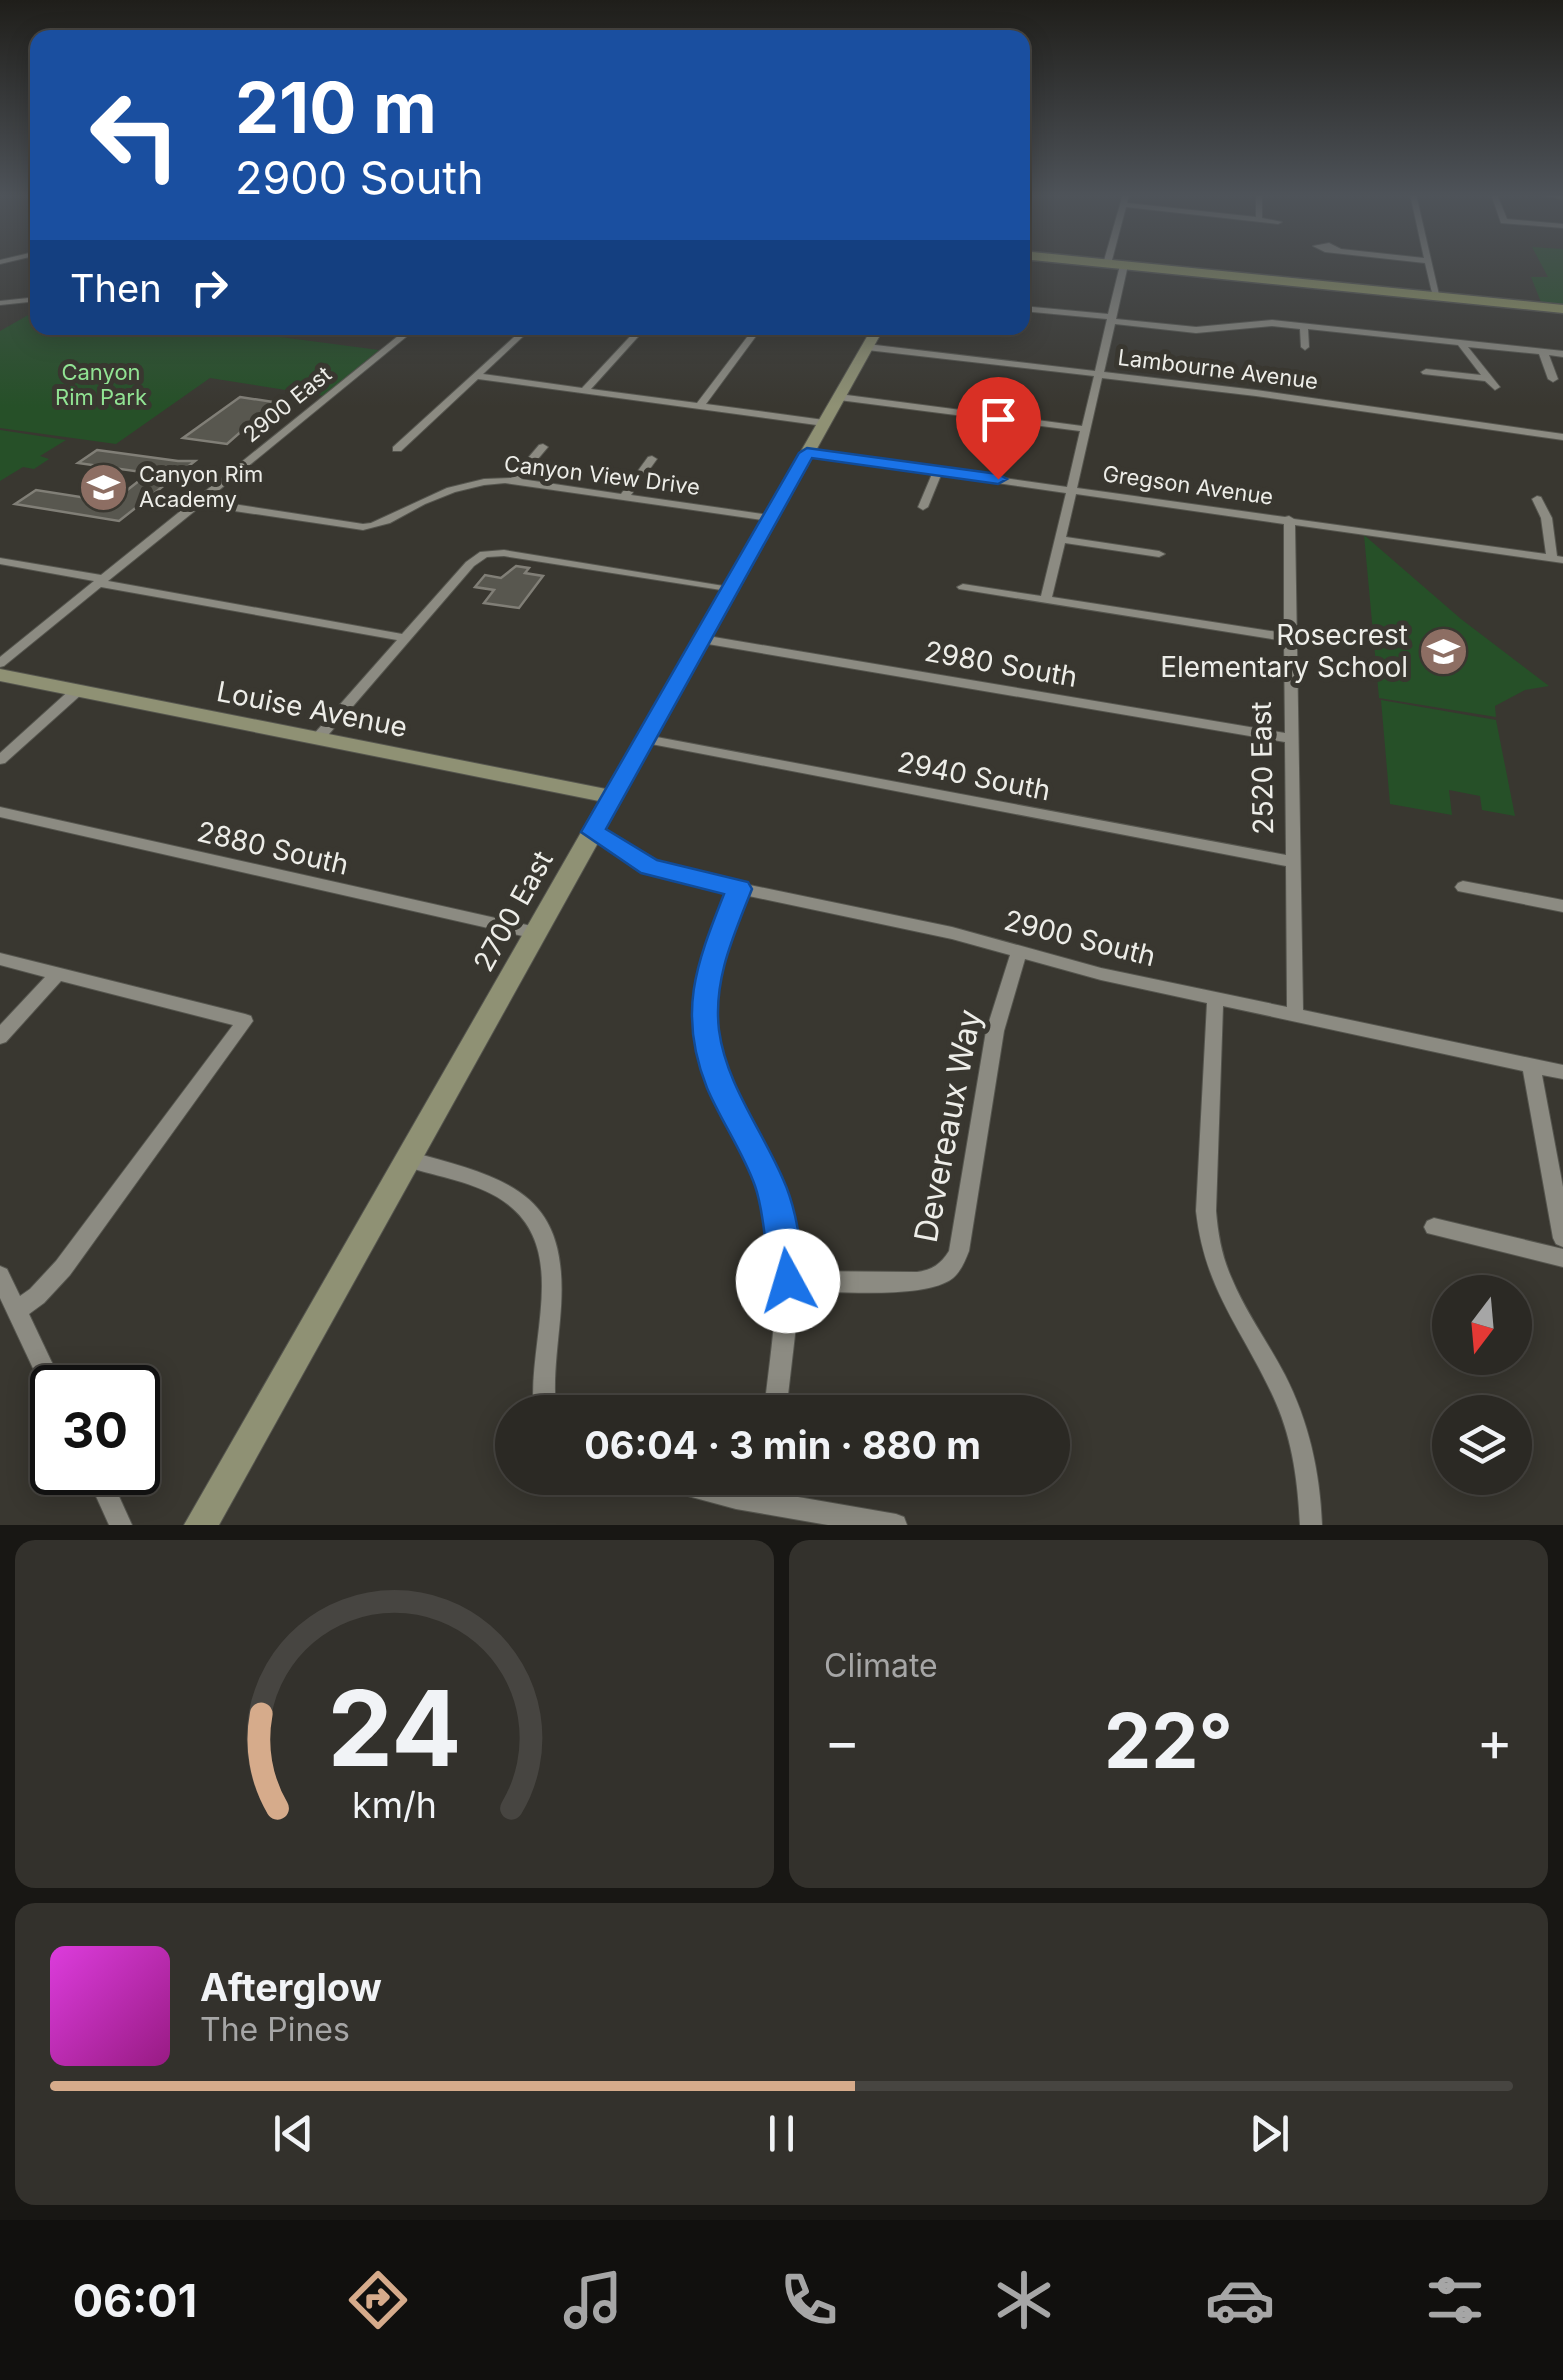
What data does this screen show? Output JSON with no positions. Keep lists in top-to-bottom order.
{
  "streets": {
    "street": [
      "Lambourne Avenue",
      "2900 East",
      "Canyon View Drive",
      "Gregson Avenue",
      "2980 South",
      "Louise Avenue",
      "2520 East",
      "2940 South",
      "2880 South",
      "2700 East",
      "2900 South",
      "Devereaux Way"
    ]
  },
  "crossings": [
    ["Lambourne Avenue", "2700 East"],
    ["2900 East", "Canyon View Drive"],
    ["Canyon View Drive", "2700 East"],
    ["Gregson Avenue", "2520 East"],
    ["Gregson Avenue", "2700 East"],
    ["2980 South", "2520 East"],
    ["2980 South", "2700 East"],
    ["Louise Avenue", "2700 East"],
    ["2520 East", "2940 South"],
    ["2520 East", "2900 South"],
    ["2940 South", "2700 East"],
    ["2880 South", "2700 East"],
    ["2700 East", "2900 South"],
    ["2900 South", "Devereaux Way"]
  ],
  "parks": ["Canyon Rim Park"],
  "places": {
    "school or university": ["Canyon Rim Academy", "Rosecrest Elementary School"]
  },
  "north": "bottom",
  "page": {
    "turn": ["210 m", "2900 South"],
    "then": "Then",
    "limit": "30",
    "trip": "06:04 · 3 min · 880 m",
    "tile": "Climate",
    "heat": ["−", "22°", "+"],
    "song": ["Afterglow", "The Pines"],
    "tabs": "06:01",
    "gauge": ["24", "km/h"]
  }
}
